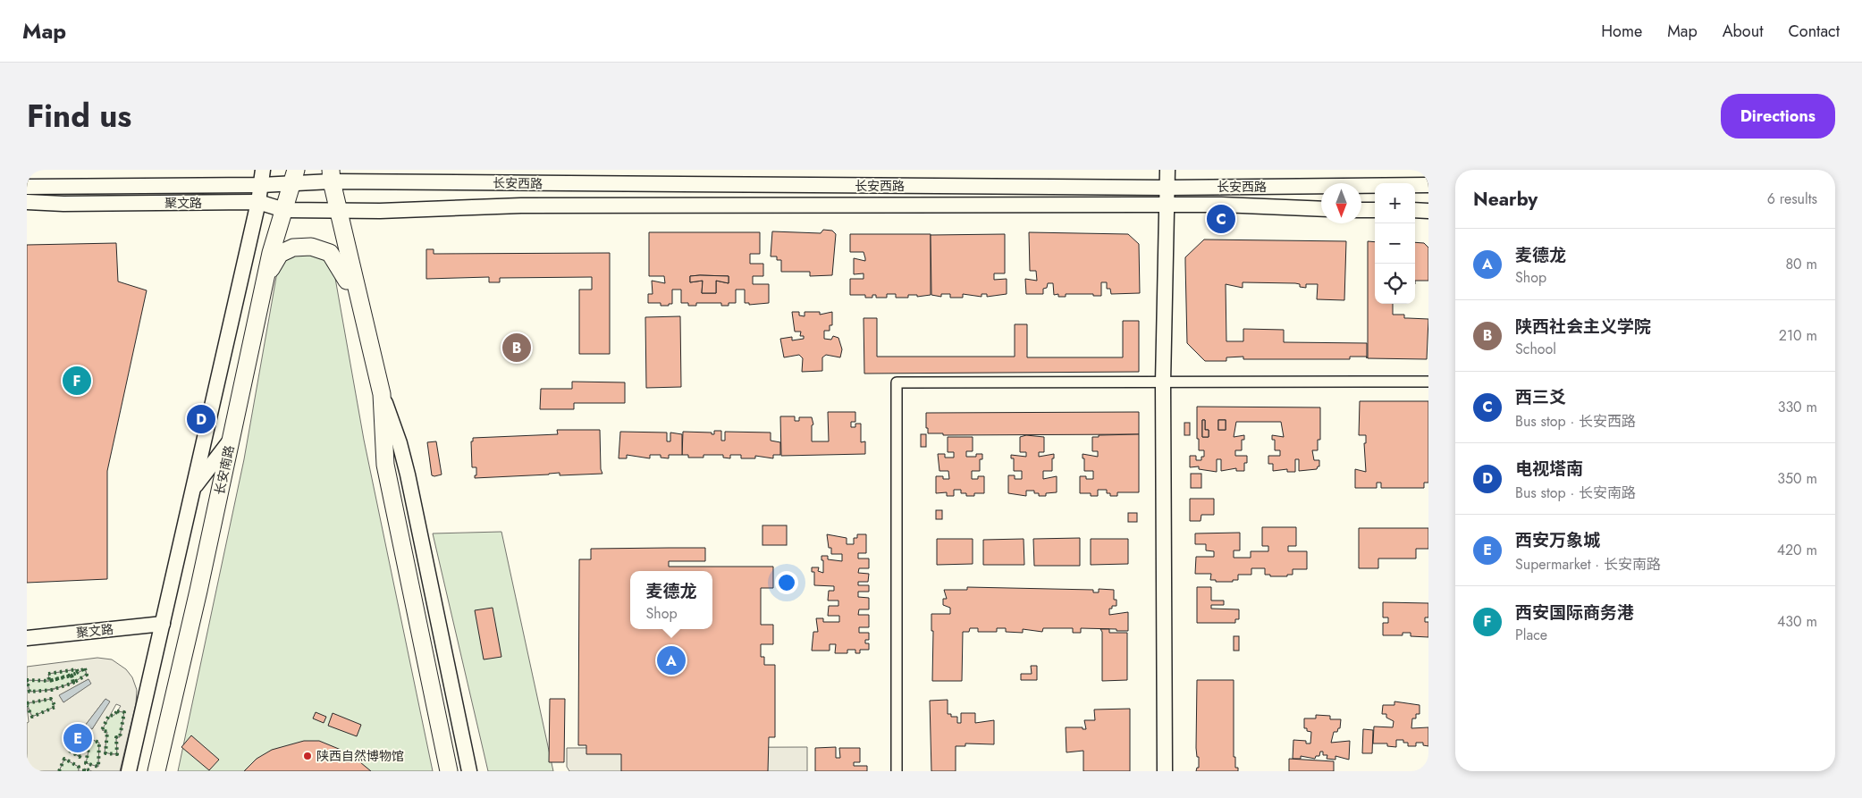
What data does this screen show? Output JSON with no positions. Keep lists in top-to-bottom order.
{
  "streets": {
    "main road": ["长安西路", "聚文路", "长安南路"]
  },
  "crossings": [
    ["长安西路", "聚文路"],
    ["聚文路", "长安南路"]
  ],
  "places": ["陕西自然博物馆"],
  "north": "bottom",
  "page": {
    "header": "Map",
    "nav": [
      "Home",
      "Map",
      "About",
      "Contact"
    ],
    "title": "Find us",
    "buttons": "Directions",
    "heading": ["Nearby", "6 results"],
    "map_buttons": ["+", "−"],
    "pins": [
      "C",
      "B",
      "F",
      "D",
      "A",
      "E"
    ],
    "list": [
      {
        "mark": "A",
        "name": "麦德龙",
        "note": "Shop",
        "value": "80 m"
      },
      {
        "mark": "B",
        "name": "陕西社会主义学院",
        "note": "School",
        "value": "210 m"
      },
      {
        "mark": "C",
        "name": "西三爻",
        "note": "Bus stop · 长安西路",
        "value": "330 m"
      },
      {
        "mark": "D",
        "name": "电视塔南",
        "note": "Bus stop · 长安南路",
        "value": "350 m"
      },
      {
        "mark": "E",
        "name": "西安万象城",
        "note": "Supermarket · 长安南路",
        "value": "420 m"
      },
      {
        "mark": "F",
        "name": "西安国际商务港",
        "note": "Place",
        "value": "430 m"
      }
    ],
    "popup": ["麦德龙", "Shop"]
  }
}
